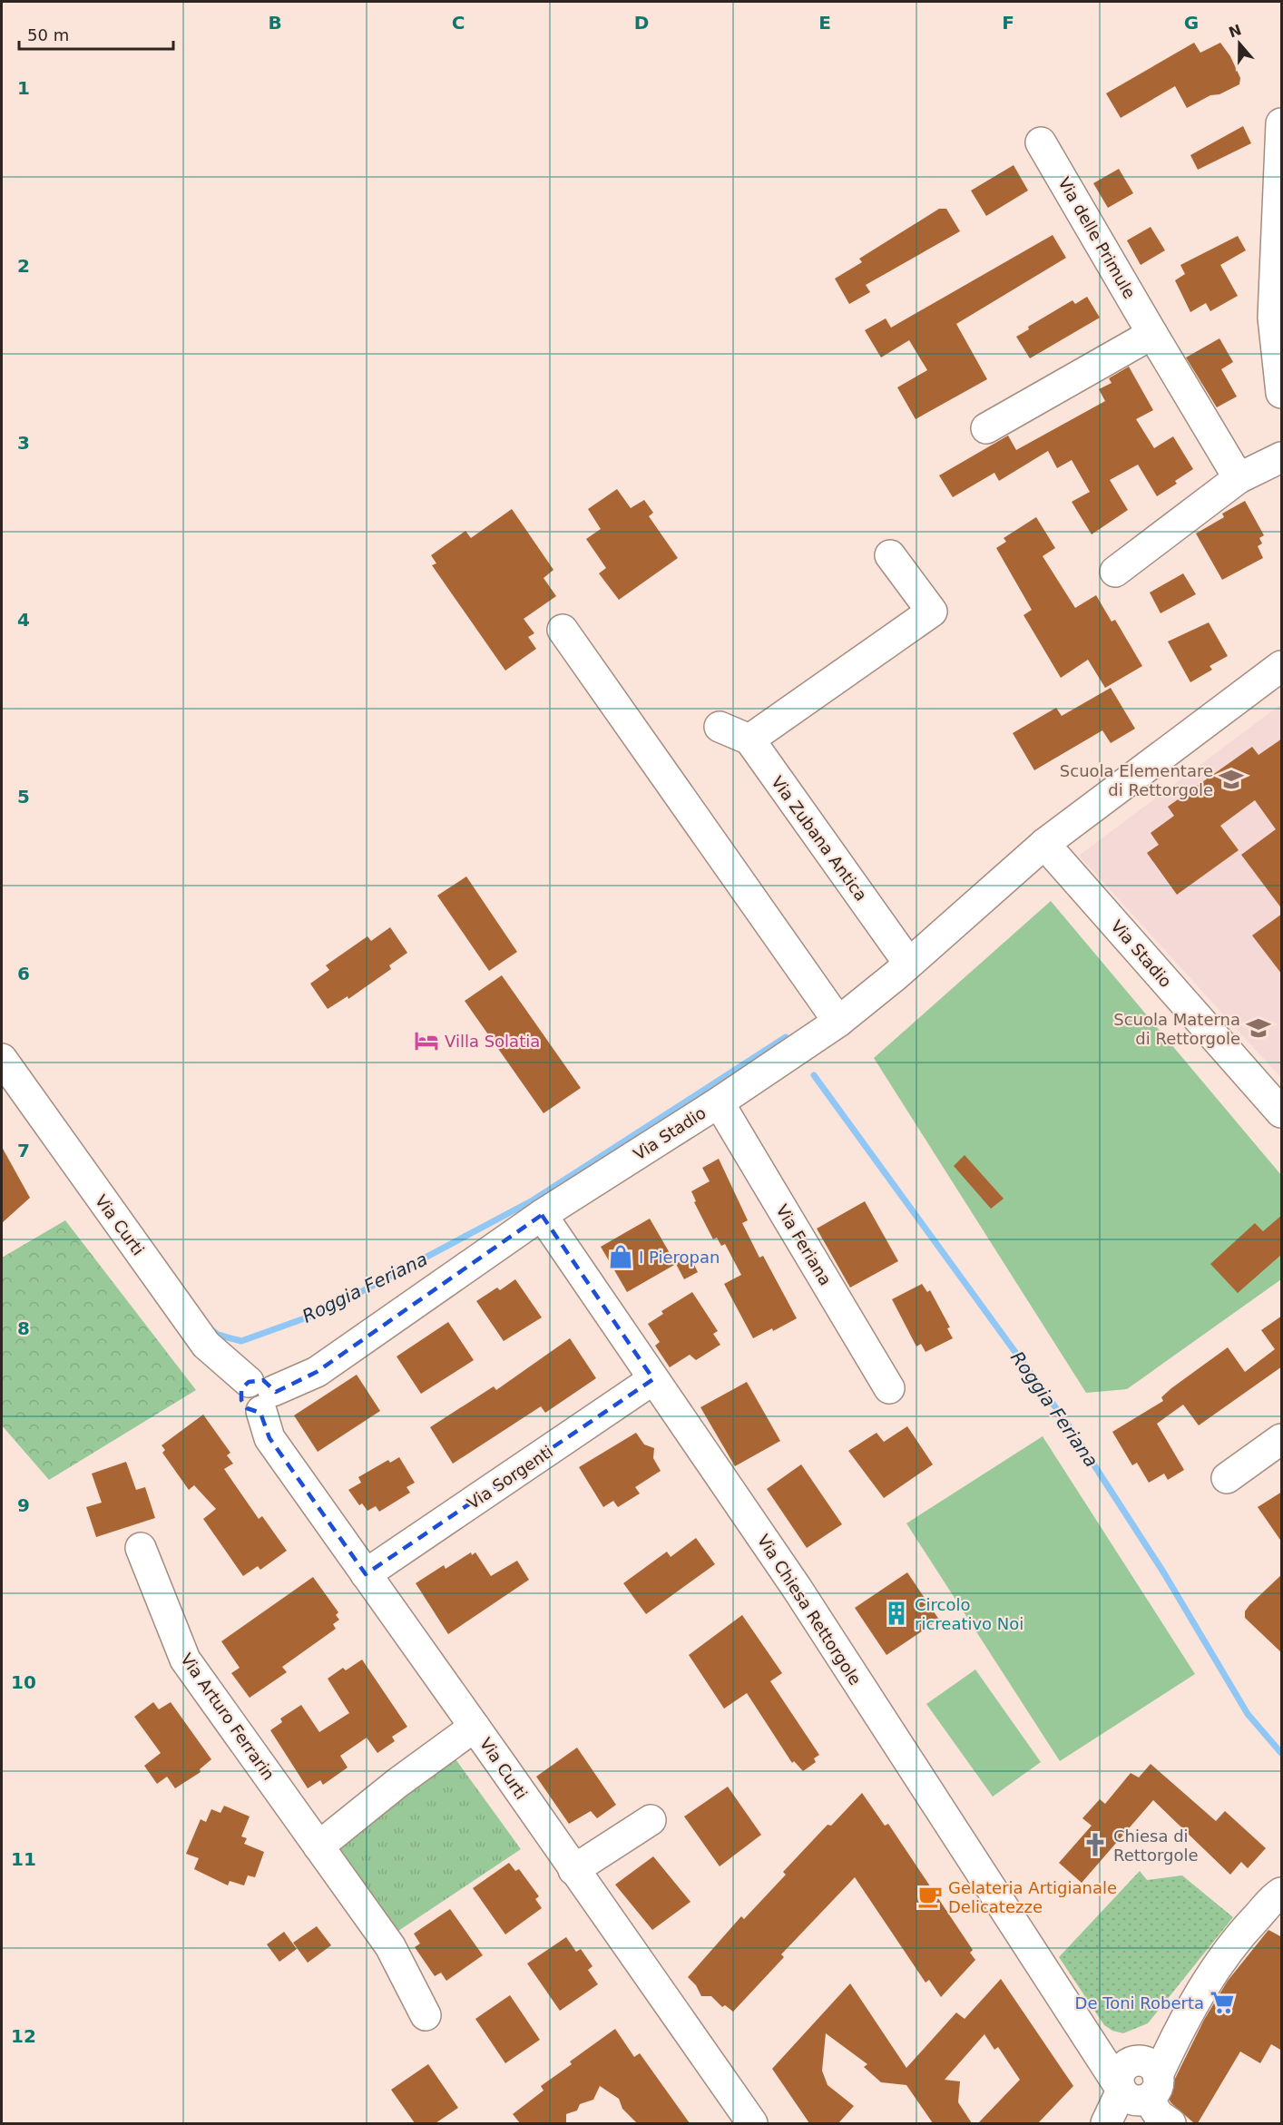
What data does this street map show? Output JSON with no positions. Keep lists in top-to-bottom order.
{
  "streets": {
    "street": [
      "Via delle Primule",
      "Via Zubana Antica",
      "Via Stadio",
      "Via Curti",
      "Via Feriana",
      "Via Sorgenti",
      "Via Chiesa Rettorgole",
      "Via Arturo Ferrarin"
    ]
  },
  "crossings": [
    ["Via Zubana Antica", "Via Stadio"],
    ["Via Stadio", "Via Curti"],
    ["Via Stadio", "Via Feriana"],
    ["Via Stadio", "Via Chiesa Rettorgole"],
    ["Via Curti", "Via Sorgenti"],
    ["Via Sorgenti", "Via Chiesa Rettorgole"]
  ],
  "water": ["Roggia Feriana"],
  "places": {
    "school or university": ["Scuola Elementare di Rettorgole", "Scuola Materna di Rettorgole"],
    "hotel": ["Villa Solatia"],
    "shop": ["I Pieropan"],
    "building": ["Circolo ricreativo Noi"],
    "church": ["Chiesa di Rettorgole"],
    "cafe": ["Gelateria Artigianale Delicatezze"],
    "supermarket": ["De Toni Roberta"]
  },
  "scale_bar": "50 m",
  "north": "top",
  "grid": {
    "columns": [
      "B",
      "C",
      "D",
      "E",
      "F",
      "G"
    ],
    "rows": [
      "1",
      "2",
      "3",
      "4",
      "5",
      "6",
      "7",
      "8",
      "9",
      "10",
      "11",
      "12"
    ]
  }
}
